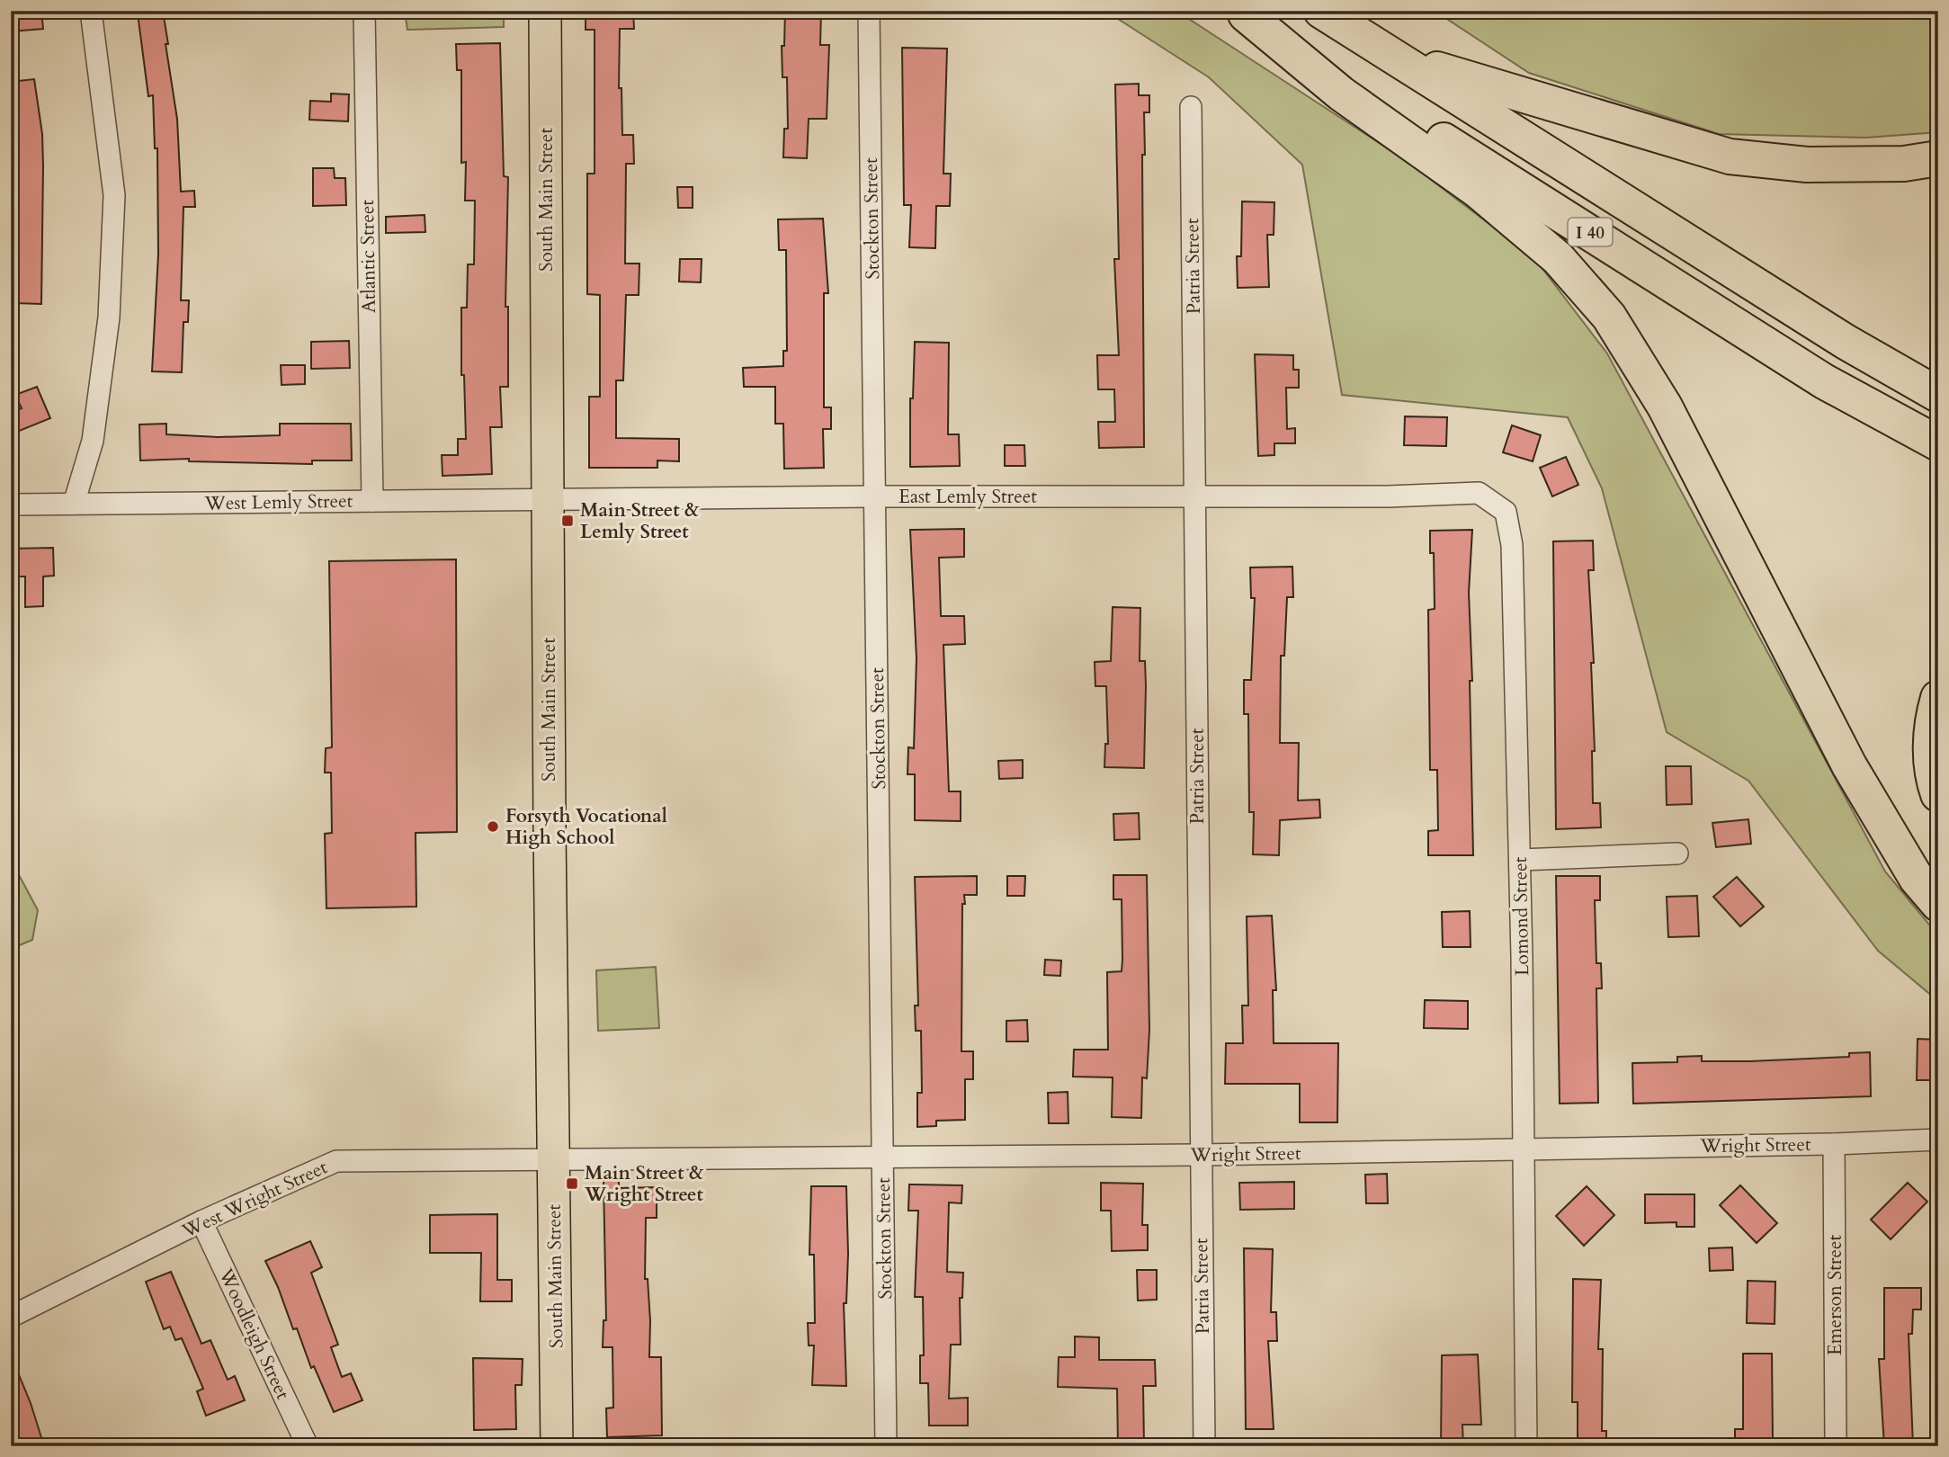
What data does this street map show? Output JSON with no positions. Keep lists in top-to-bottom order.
{
  "streets": {
    "highway": ["I 40"],
    "main road": ["South Main Street"],
    "street": [
      "Stockton Street",
      "Atlantic Street",
      "Patria Street",
      "East Lemly Street",
      "West Lemly Street",
      "Lomond Street",
      "Wright Street",
      "West Wright Street",
      "Emerson Street",
      "Woodleigh Street"
    ]
  },
  "crossings": [
    ["South Main Street", "East Lemly Street"],
    ["South Main Street", "West Lemly Street"],
    ["South Main Street", "Wright Street"],
    ["South Main Street", "West Wright Street"],
    ["Stockton Street", "East Lemly Street"],
    ["Stockton Street", "Wright Street"],
    ["Atlantic Street", "West Lemly Street"],
    ["Patria Street", "East Lemly Street"],
    ["Patria Street", "Wright Street"],
    ["East Lemly Street", "West Lemly Street"],
    ["East Lemly Street", "Lomond Street"],
    ["Lomond Street", "Wright Street"],
    ["Wright Street", "West Wright Street"],
    ["Wright Street", "Emerson Street"],
    ["West Wright Street", "Woodleigh Street"]
  ],
  "places": {
    "transit": ["Main Street & Lemly Street", "Main Street & Wright Street"],
    "other": ["Forsyth Vocational High School"]
  }
}
